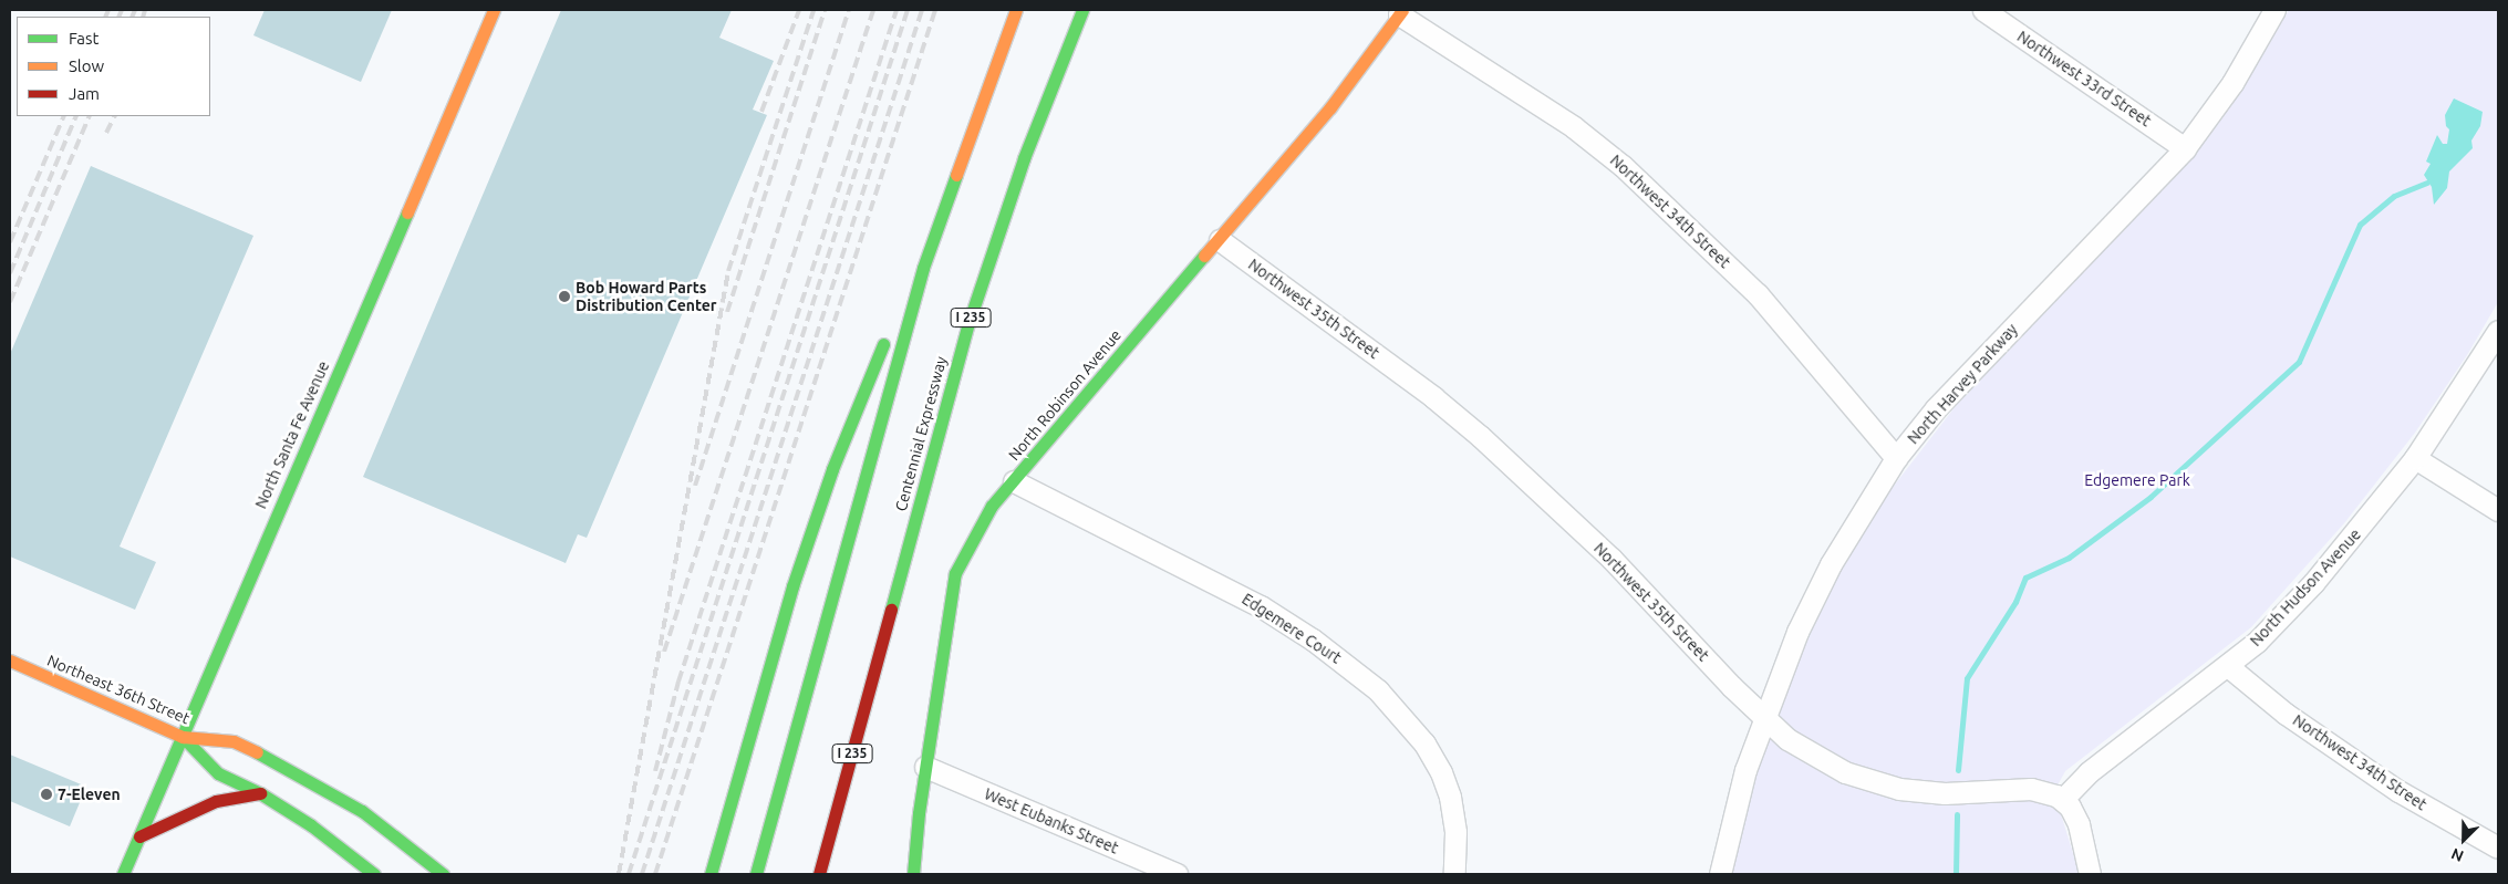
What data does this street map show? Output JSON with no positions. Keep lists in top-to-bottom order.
{
  "streets": {
    "main road": [
      "I 235",
      "North Robinson Avenue",
      "Centennial Expressway",
      "North Santa Fe Avenue",
      "Northeast 36th Street"
    ],
    "street": [
      "Northwest 33rd Street",
      "Northwest 34th Street",
      "Northwest 35th Street",
      "North Harvey Parkway",
      "North Hudson Avenue",
      "Edgemere Court",
      "West Eubanks Street"
    ]
  },
  "crossings": [
    ["Northwest 33rd Street", "North Harvey Parkway"],
    ["Northwest 34th Street", "North Harvey Parkway"],
    ["Northwest 34th Street", "North Robinson Avenue"],
    ["Northwest 34th Street", "North Hudson Avenue"],
    ["Northwest 35th Street", "North Harvey Parkway"],
    ["Northwest 35th Street", "North Robinson Avenue"],
    ["Northwest 35th Street", "North Hudson Avenue"],
    ["North Robinson Avenue", "Edgemere Court"],
    ["North Robinson Avenue", "West Eubanks Street"],
    ["North Santa Fe Avenue", "Northeast 36th Street"]
  ],
  "parks": ["Edgemere Park"],
  "places": ["Bob Howard Parts Distribution Center", "7-Eleven"],
  "legend": ["Fast", "Slow", "Jam"],
  "north": "bottom left"
}
